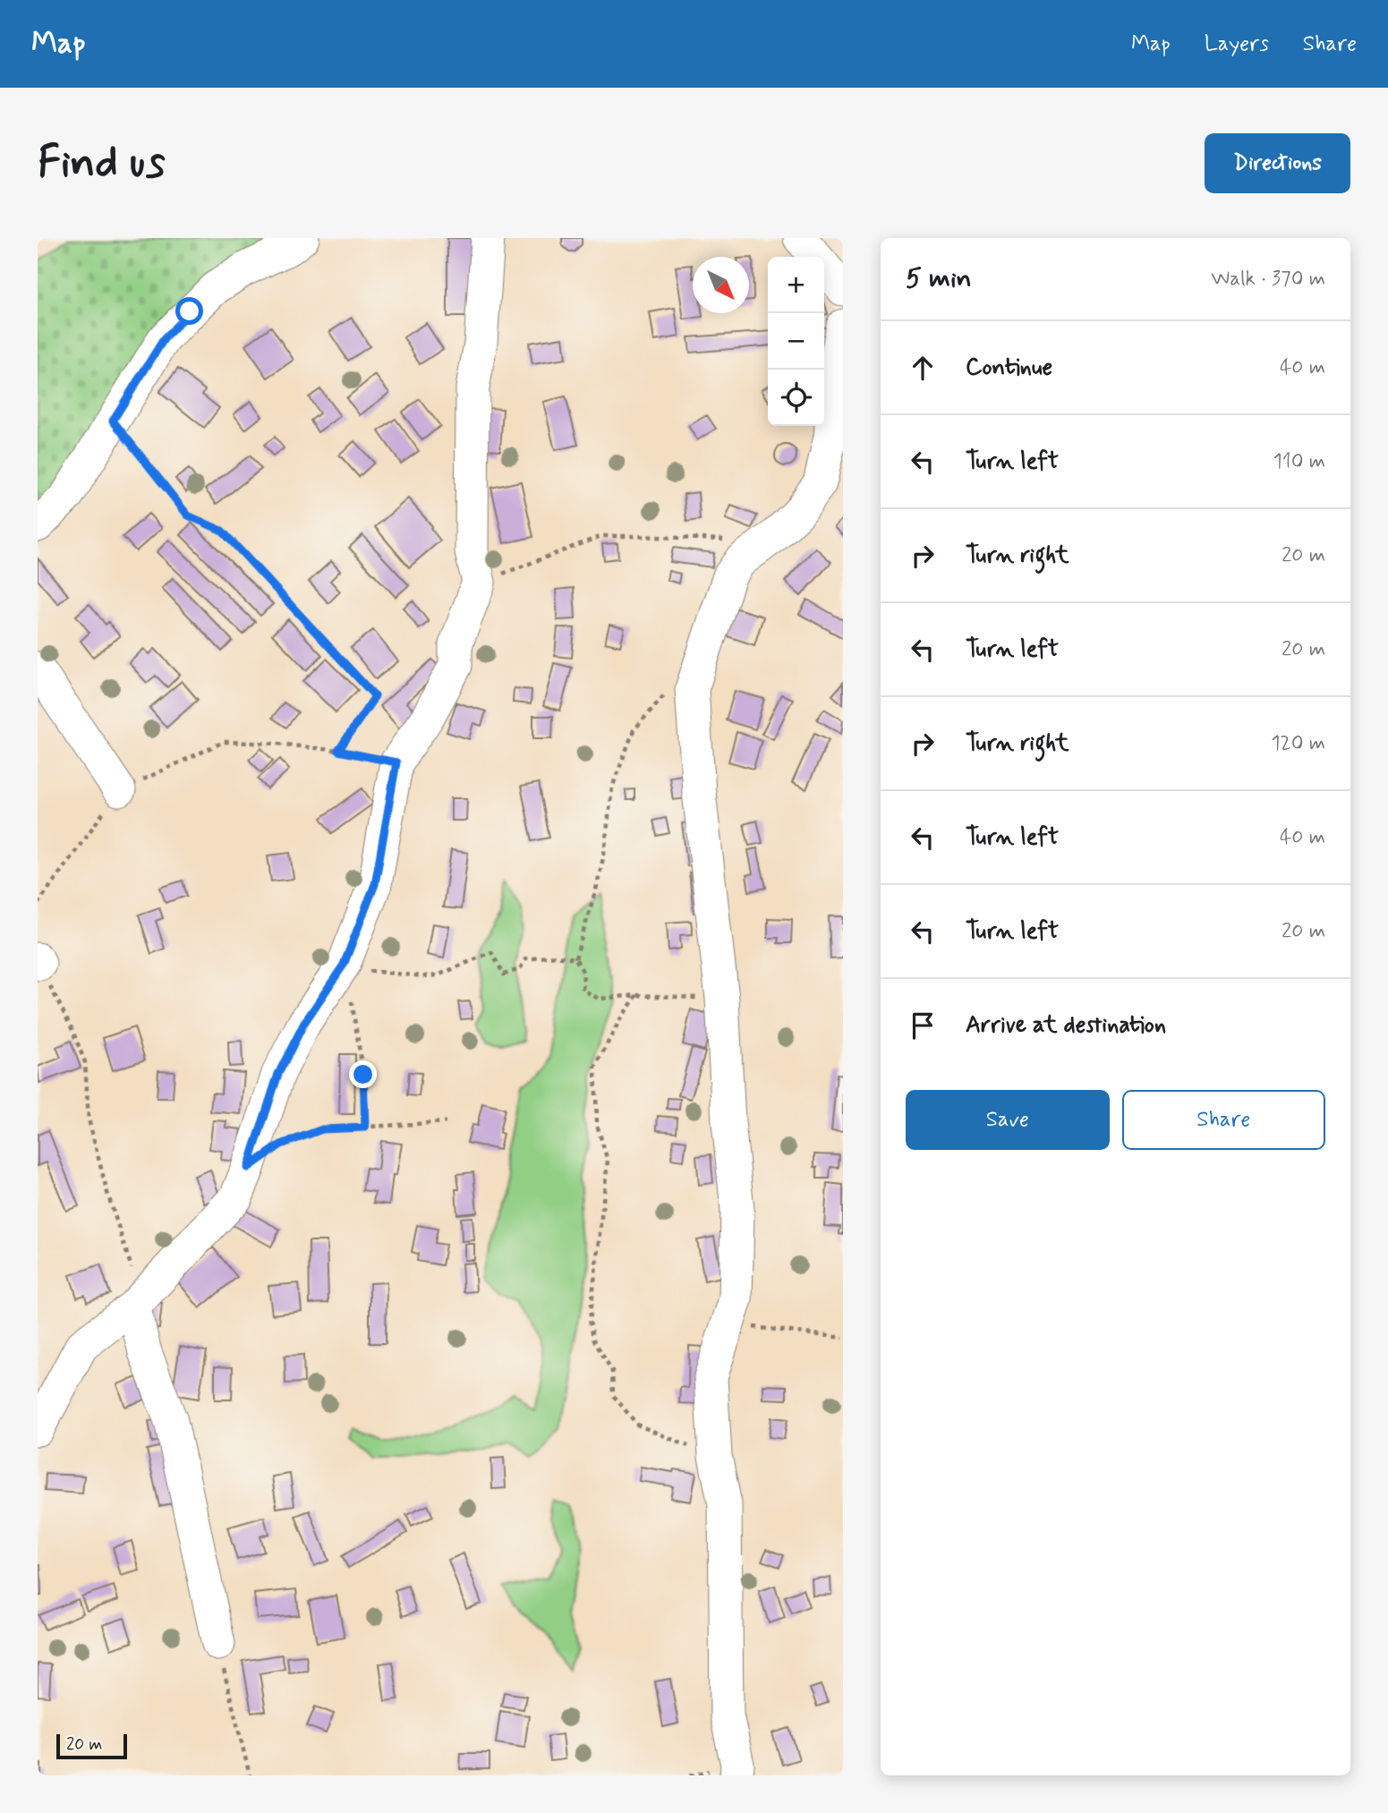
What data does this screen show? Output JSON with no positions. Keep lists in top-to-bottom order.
{
  "scale_bar": "20 m",
  "north": "bottom right",
  "page": {
    "header": "Map",
    "nav": ["Map", "Layers", "Share"],
    "buttons": [
      "Directions",
      ["Save", "Share"]
    ],
    "title": "Find us",
    "heading": ["5 min", "Walk · 370 m"],
    "map_buttons": ["+", "−"],
    "list": [
      ["Continue", "40 m"],
      ["Turn left", "110 m"],
      ["Turn right", "20 m"],
      ["Turn left", "20 m"],
      ["Turn right", "120 m"],
      ["Turn left", "40 m"],
      ["Turn left", "20 m"],
      "Arrive at destination"
    ],
    "scale": "20 m"
  }
}
